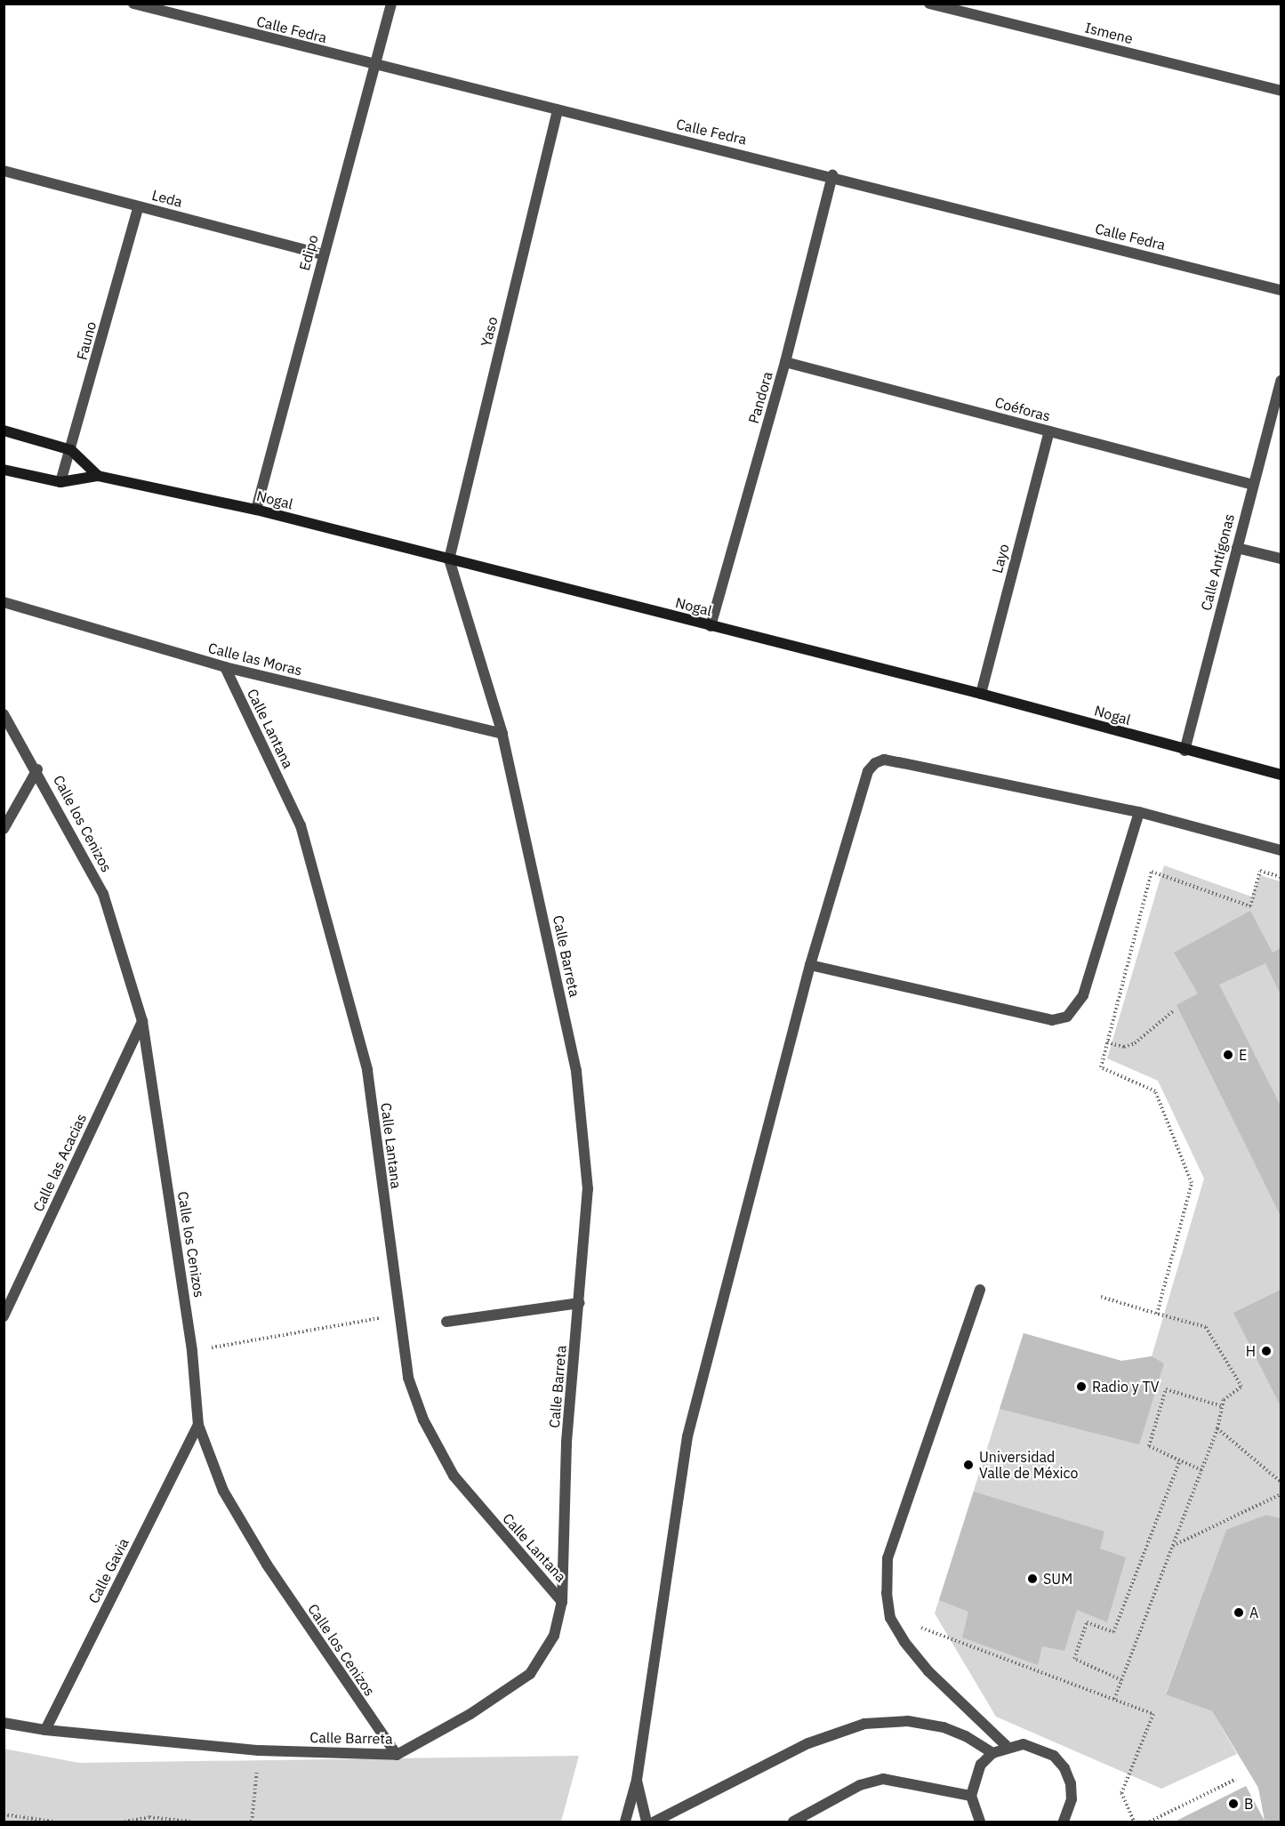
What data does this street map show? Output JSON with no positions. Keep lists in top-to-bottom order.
{
  "streets": {
    "street": [
      "Calle Fedra",
      "Ismene",
      "Leda",
      "Edipo",
      "Yaso",
      "Fauno",
      "Pandora",
      "Coéforas",
      "Nogal",
      "Layo",
      "Calle Antígonas",
      "Calle las Moras",
      "Calle Lantana",
      "Calle los Cenizos",
      "Calle Barreta",
      "Calle las Acacias",
      "Calle Gavia"
    ]
  },
  "crossings": [
    ["Calle Fedra", "Edipo"],
    ["Calle Fedra", "Yaso"],
    ["Calle Fedra", "Pandora"],
    ["Leda", "Edipo"],
    ["Leda", "Fauno"],
    ["Edipo", "Nogal"],
    ["Yaso", "Nogal"],
    ["Yaso", "Calle Barreta"],
    ["Pandora", "Coéforas"],
    ["Pandora", "Nogal"],
    ["Coéforas", "Layo"],
    ["Coéforas", "Calle Antígonas"],
    ["Nogal", "Layo"],
    ["Nogal", "Calle Antígonas"],
    ["Nogal", "Calle Barreta"],
    ["Calle las Moras", "Calle Lantana"],
    ["Calle las Moras", "Calle Barreta"],
    ["Calle Lantana", "Calle Barreta"],
    ["Calle los Cenizos", "Calle Barreta"],
    ["Calle los Cenizos", "Calle las Acacias"],
    ["Calle los Cenizos", "Calle Gavia"],
    ["Calle Barreta", "Calle Gavia"]
  ],
  "places": [
    "E",
    "H",
    "Radio y TV",
    "Universidad Valle de México",
    "SUM",
    "A",
    "B"
  ]
}
